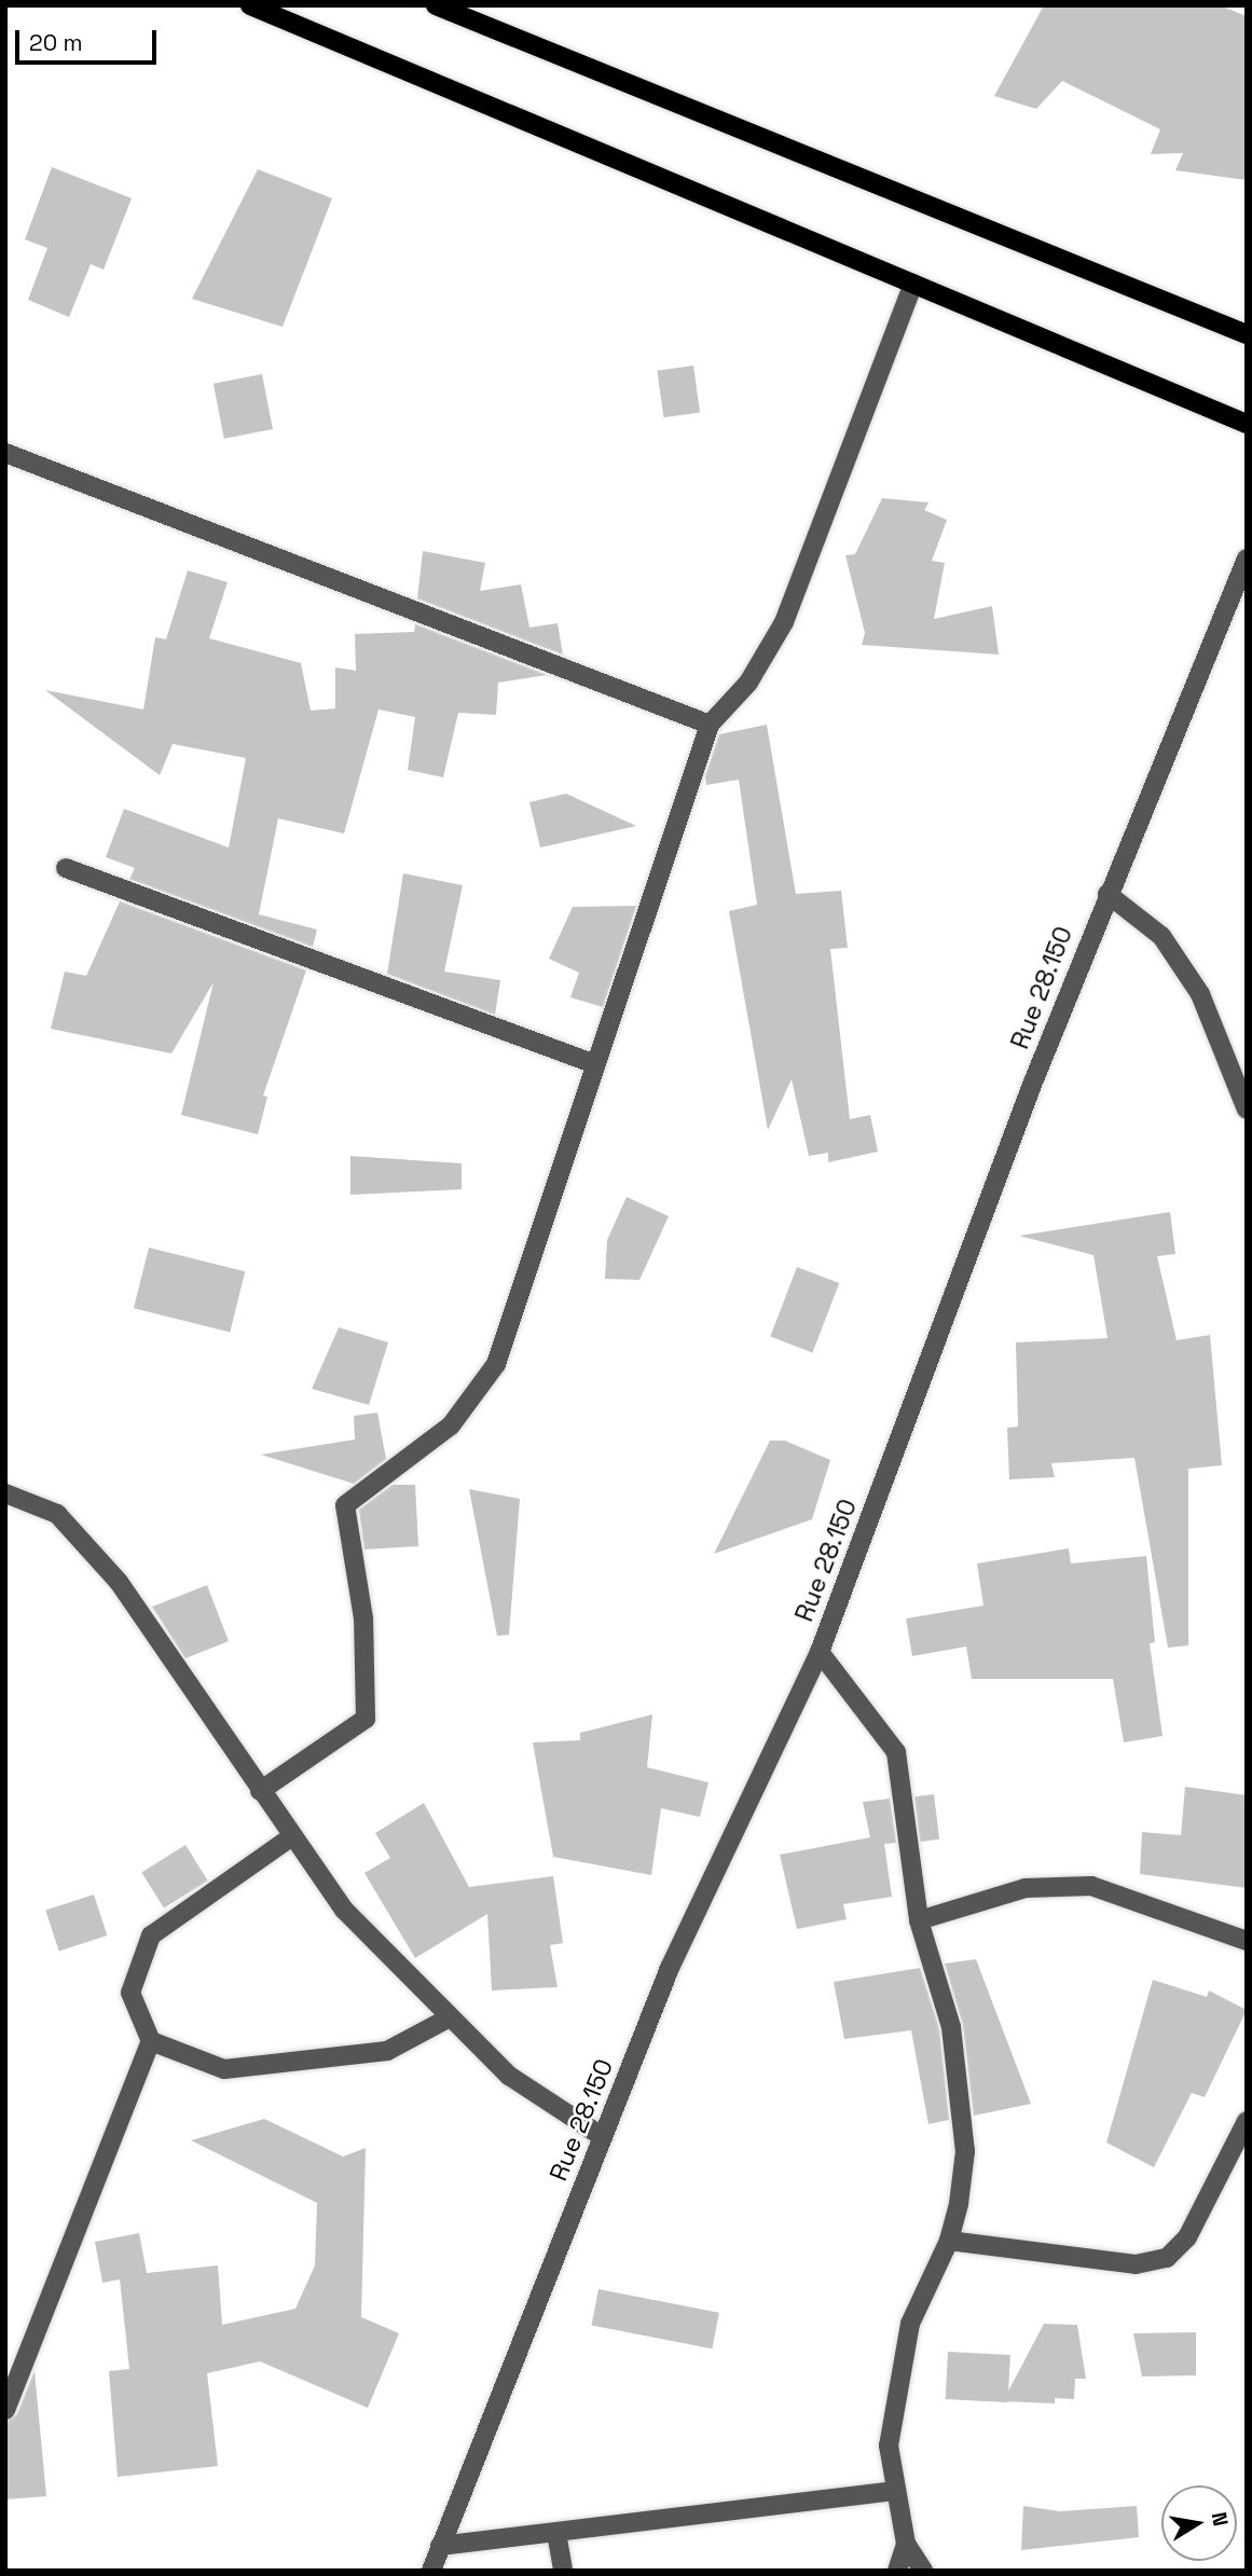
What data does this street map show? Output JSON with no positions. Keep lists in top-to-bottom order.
{
  "streets": {
    "street": ["Rue 28.150"]
  },
  "scale_bar": "20 m",
  "north": "right"
}
